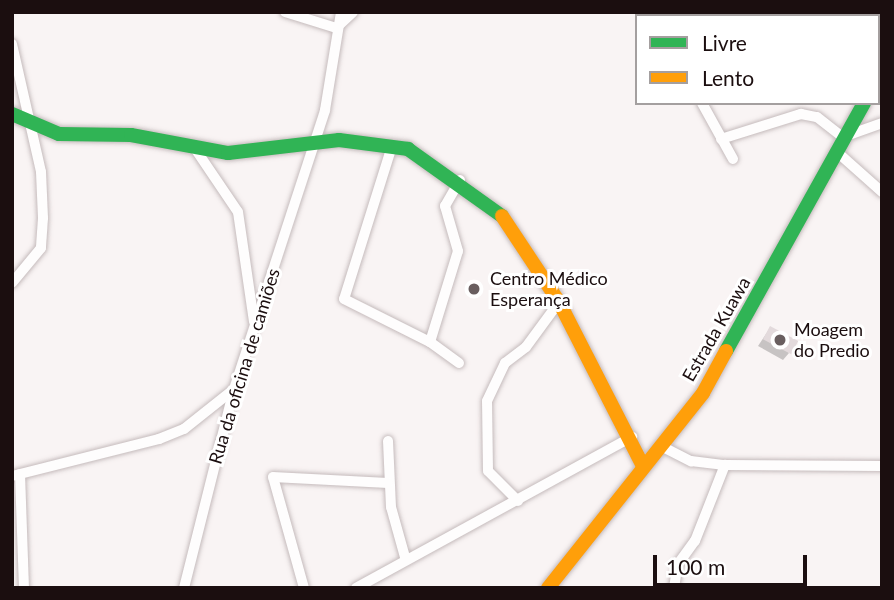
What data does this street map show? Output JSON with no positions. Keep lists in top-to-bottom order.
{
  "streets": {
    "street": ["Estrada Kuawa", "Rua da oficina de camiões"]
  },
  "places": ["Centro Médico Esperança", "Moagem do Predio"],
  "legend": ["Livre", "Lento"],
  "scale_bar": "100 m"
}
